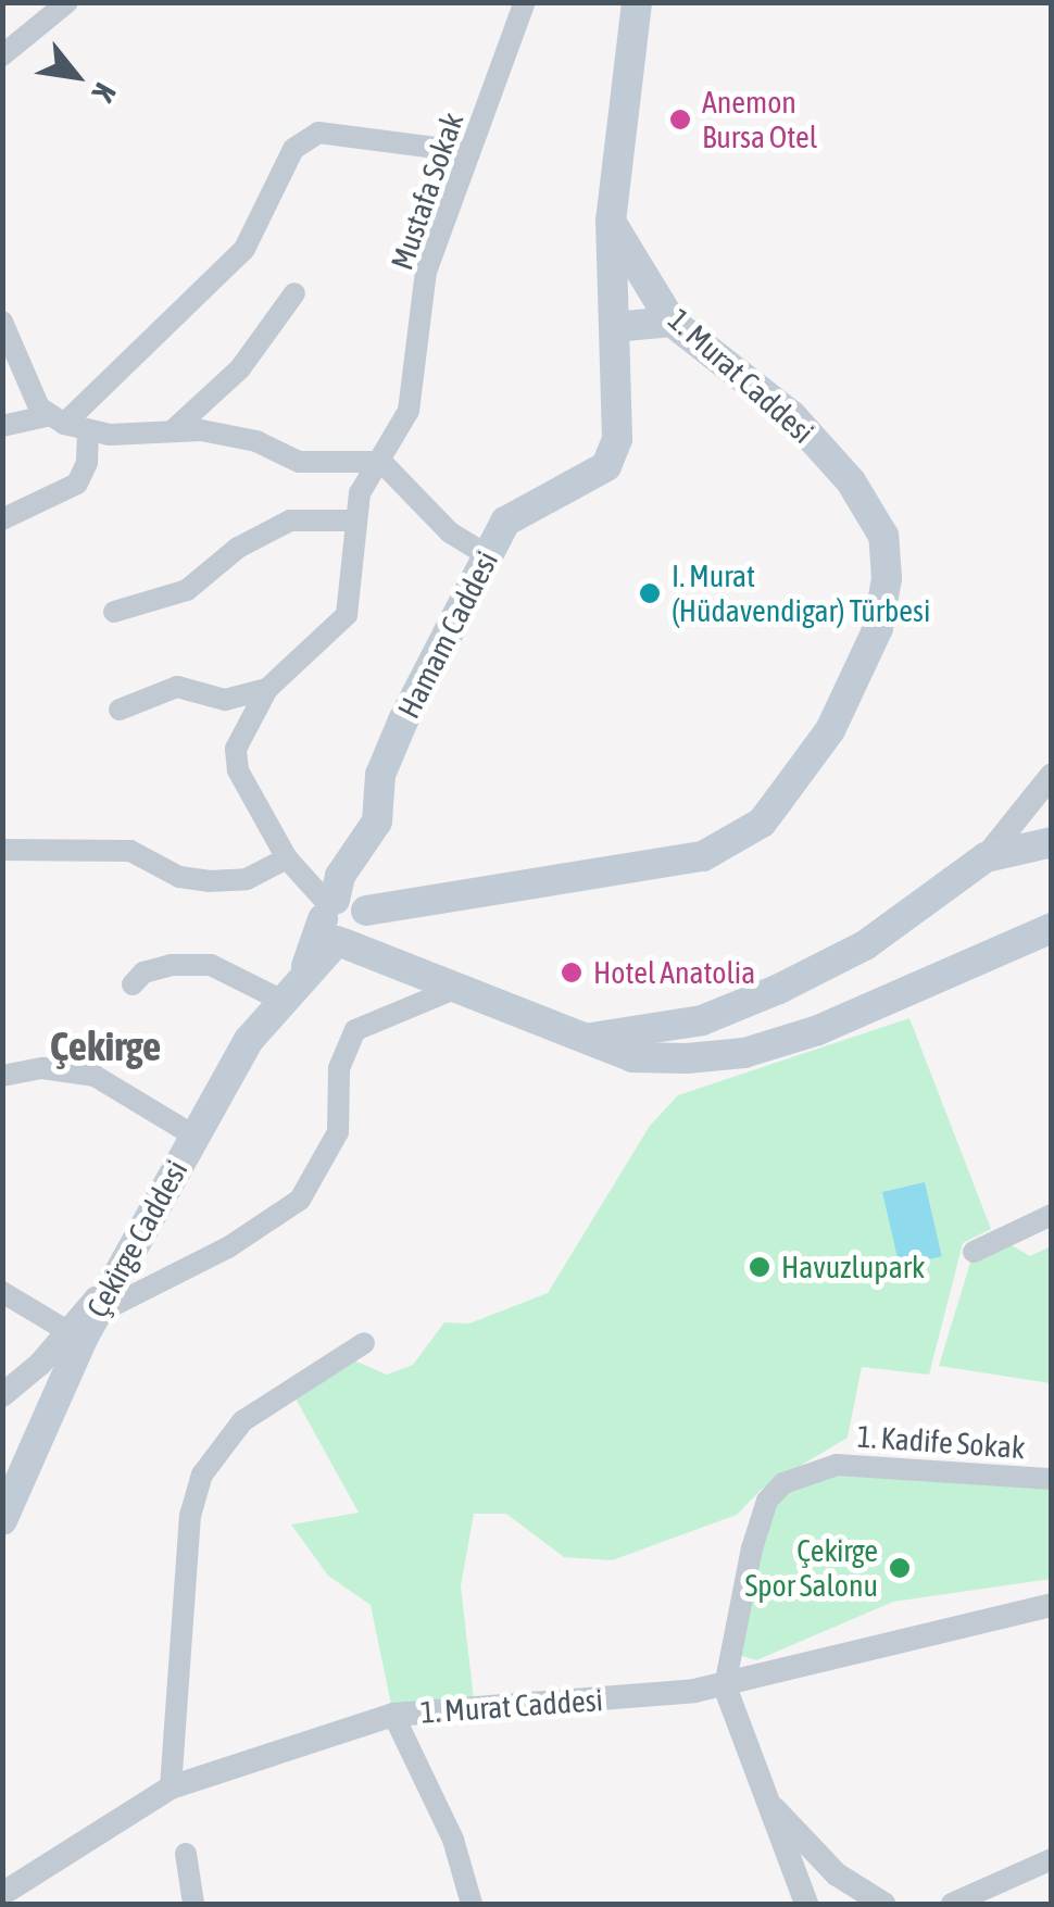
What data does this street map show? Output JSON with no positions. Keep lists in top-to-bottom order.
{
  "streets": {
    "main road": ["1. Murat Caddesi", "Hamam Caddesi", "Çekirge Caddesi"],
    "street": ["Mustafa Sokak", "1. Kadife Sokak"]
  },
  "crossings": [
    ["Mustafa Sokak", "1. Murat Caddesi"],
    ["Mustafa Sokak", "Hamam Caddesi"],
    ["Mustafa Sokak", "Çekirge Caddesi"],
    ["1. Murat Caddesi", "Hamam Caddesi"],
    ["1. Murat Caddesi", "Çekirge Caddesi"],
    ["1. Murat Caddesi", "1. Kadife Sokak"],
    ["Hamam Caddesi", "Çekirge Caddesi"]
  ],
  "districts": ["Çekirge"],
  "places": [
    "Anemon Bursa Otel",
    "I. Murat (Hüdavendigar) Türbesi",
    "Hotel Anatolia",
    "Havuzlupark",
    "Çekirge Spor Salonu"
  ],
  "north": "bottom right"
}
